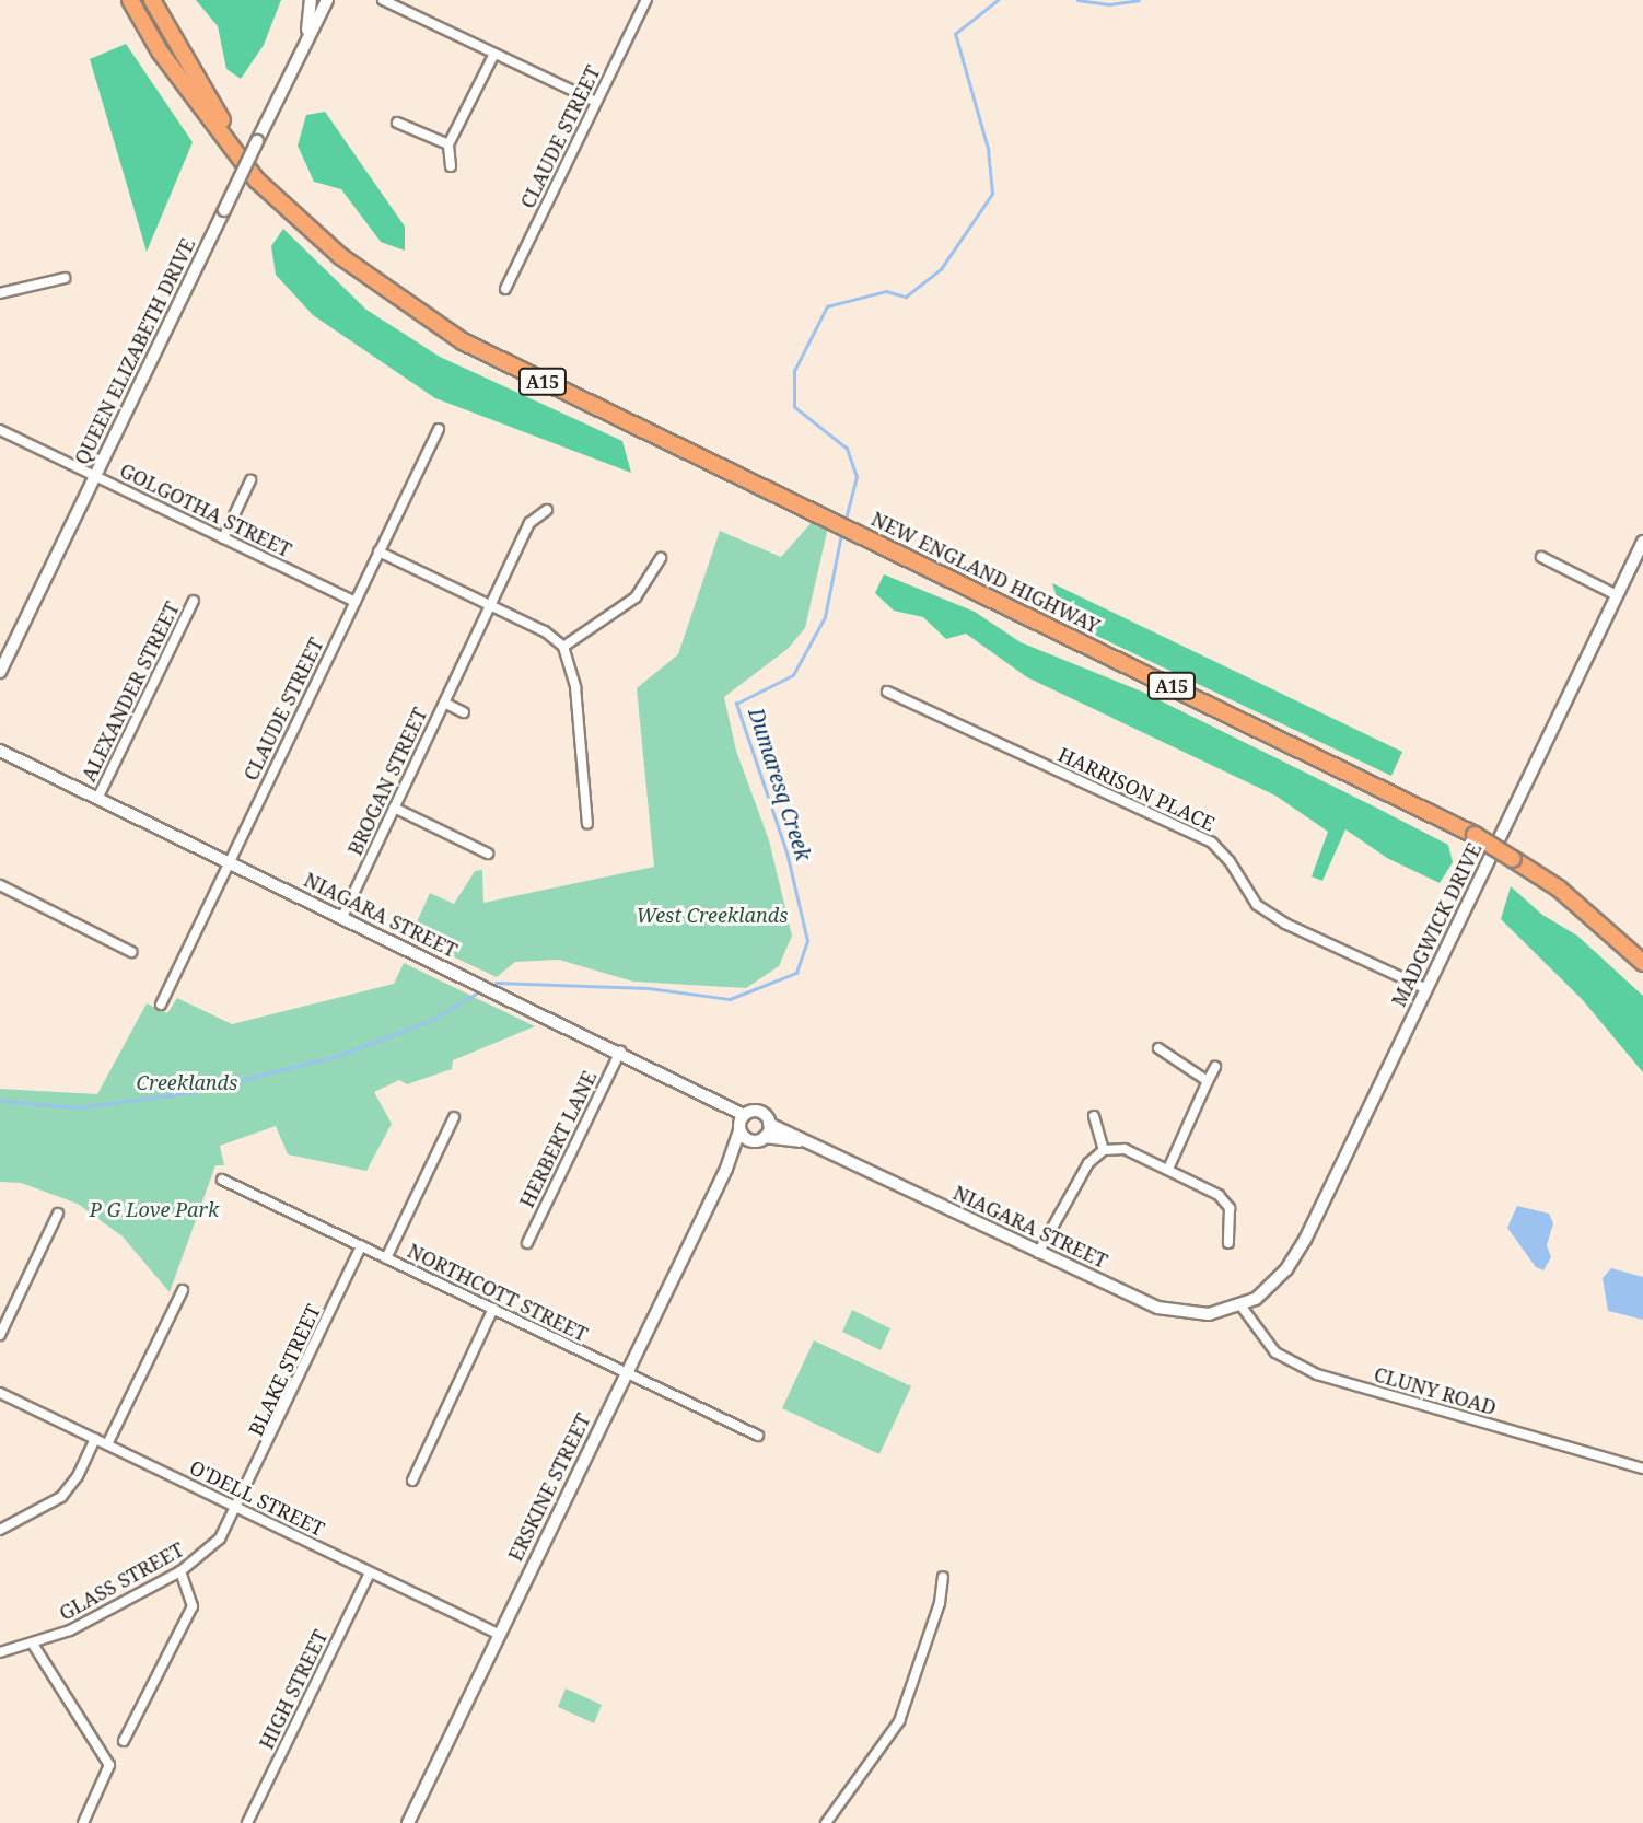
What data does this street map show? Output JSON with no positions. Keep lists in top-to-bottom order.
{
  "streets": {
    "highway": ["A15", "NEW ENGLAND HIGHWAY"],
    "street": [
      "CLAUDE STREET",
      "QUEEN ELIZABETH DRIVE",
      "GOLGOTHA STREET",
      "ALEXANDER STREET",
      "BROGAN STREET",
      "HARRISON PLACE",
      "NIAGARA STREET",
      "MADGWICK DRIVE",
      "HERBERT LANE",
      "NORTHCOTT STREET",
      "BLAKE STREET",
      "CLUNY ROAD",
      "ERSKINE STREET",
      "O'DELL STREET",
      "GLASS STREET",
      "HIGH STREET"
    ]
  },
  "crossings": [
    ["CLAUDE STREET", "GOLGOTHA STREET"],
    ["CLAUDE STREET", "NIAGARA STREET"],
    ["QUEEN ELIZABETH DRIVE", "GOLGOTHA STREET"],
    ["ALEXANDER STREET", "NIAGARA STREET"],
    ["BROGAN STREET", "NIAGARA STREET"],
    ["HARRISON PLACE", "MADGWICK DRIVE"],
    ["NIAGARA STREET", "MADGWICK DRIVE"],
    ["NIAGARA STREET", "HERBERT LANE"],
    ["NIAGARA STREET", "CLUNY ROAD"],
    ["NIAGARA STREET", "ERSKINE STREET"],
    ["MADGWICK DRIVE", "CLUNY ROAD"],
    ["NORTHCOTT STREET", "BLAKE STREET"],
    ["NORTHCOTT STREET", "ERSKINE STREET"],
    ["BLAKE STREET", "O'DELL STREET"],
    ["BLAKE STREET", "GLASS STREET"],
    ["ERSKINE STREET", "O'DELL STREET"],
    ["O'DELL STREET", "GLASS STREET"],
    ["O'DELL STREET", "HIGH STREET"]
  ],
  "water": ["Dumaresq Creek"],
  "parks": ["West Creeklands", "Creeklands", "P G Love Park"]
}
